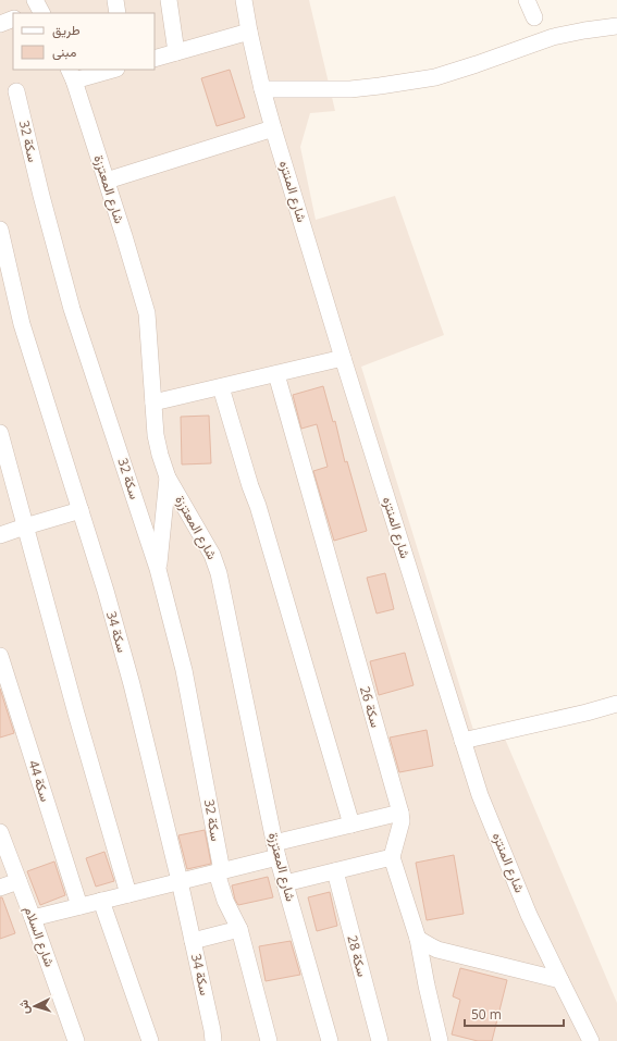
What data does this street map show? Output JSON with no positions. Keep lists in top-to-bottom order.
{
  "streets": {
    "street": [
      "سكة 32",
      "شارع المعتززة",
      "شارع المنتزه",
      "سكة 34",
      "سكة 26",
      "سكة 44",
      "شارع السلام",
      "سكة 28"
    ]
  },
  "legend": ["طريق", "مبنى"],
  "scale_bar": "50 m",
  "north": "left"
}
